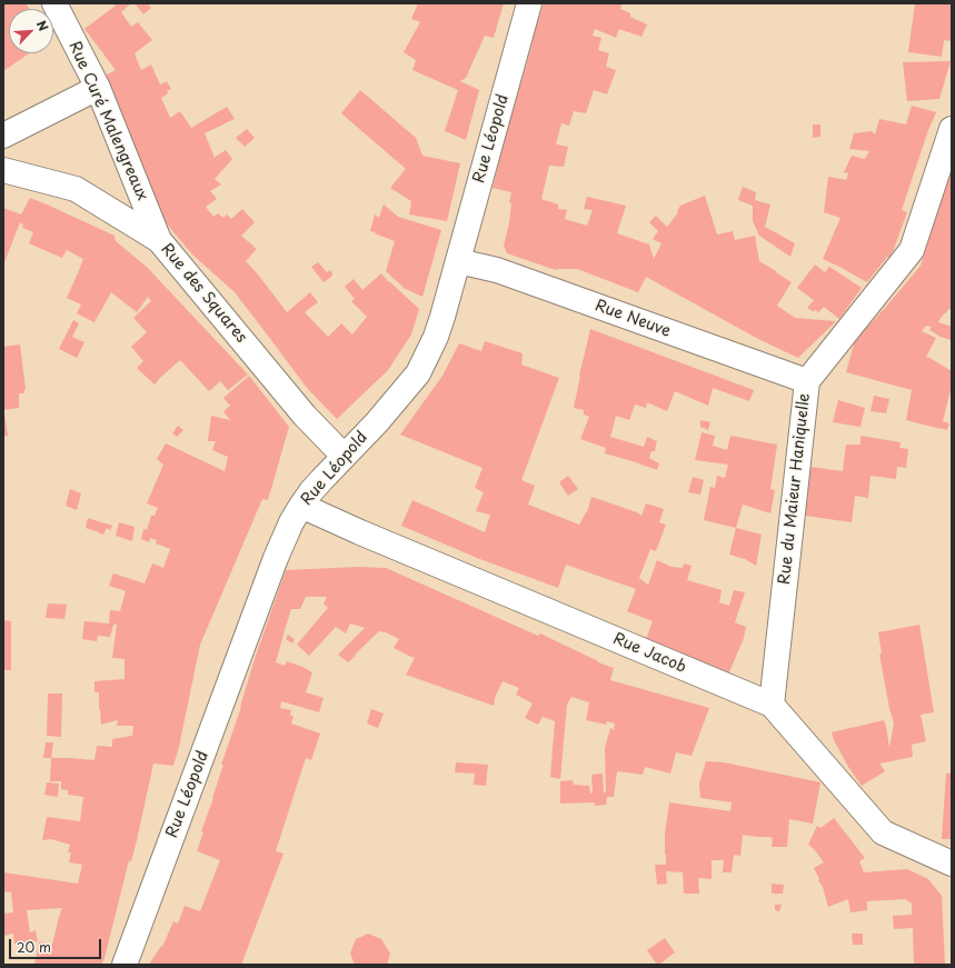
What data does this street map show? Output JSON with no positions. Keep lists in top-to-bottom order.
{
  "streets": {
    "street": [
      "Rue Curé Malengreaux",
      "Rue Léopold",
      "Rue des Squares",
      "Rue Neuve",
      "Rue du Maieur Haniquelle",
      "Rue Jacob"
    ]
  },
  "crossings": [
    ["Rue Curé Malengreaux", "Rue des Squares"],
    ["Rue Léopold", "Rue des Squares"],
    ["Rue Léopold", "Rue Neuve"],
    ["Rue Léopold", "Rue Jacob"],
    ["Rue Neuve", "Rue du Maieur Haniquelle"],
    ["Rue du Maieur Haniquelle", "Rue Jacob"]
  ],
  "scale_bar": "20 m",
  "north": "top right"
}
